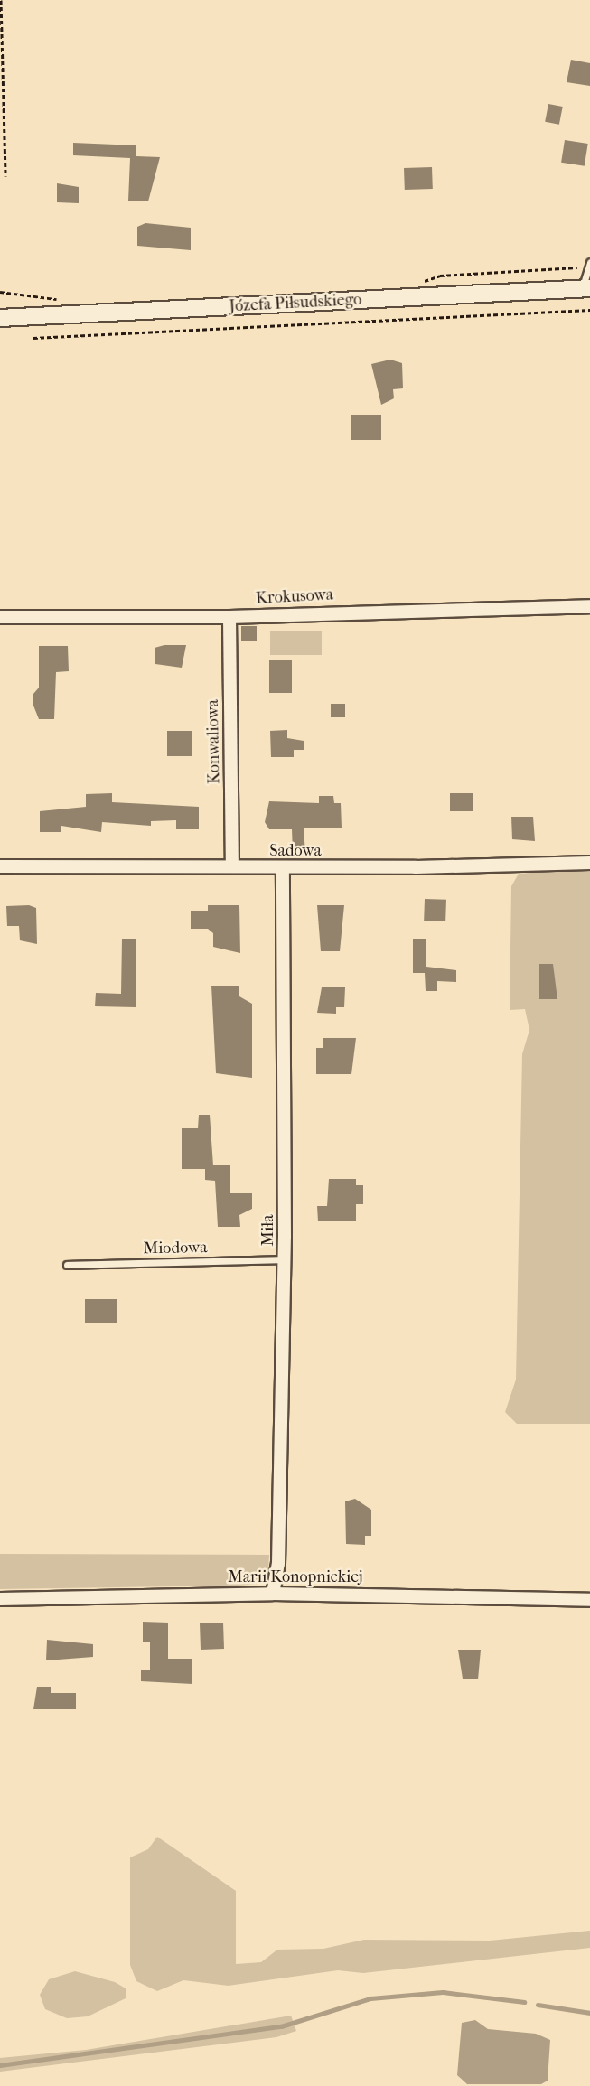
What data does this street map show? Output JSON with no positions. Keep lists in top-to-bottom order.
{
  "streets": {
    "main road": ["Józefa Piłsudskiego"],
    "street": [
      "Krokusowa",
      "Konwaliowa",
      "Sadowa",
      "Miła",
      "Marii Konopnickiej"
    ],
    "lane": ["Miodowa"]
  },
  "crossings": [
    ["Krokusowa", "Konwaliowa"],
    ["Konwaliowa", "Sadowa"],
    ["Sadowa", "Miła"],
    ["Miła", "Miodowa"],
    ["Miła", "Marii Konopnickiej"]
  ]
}
